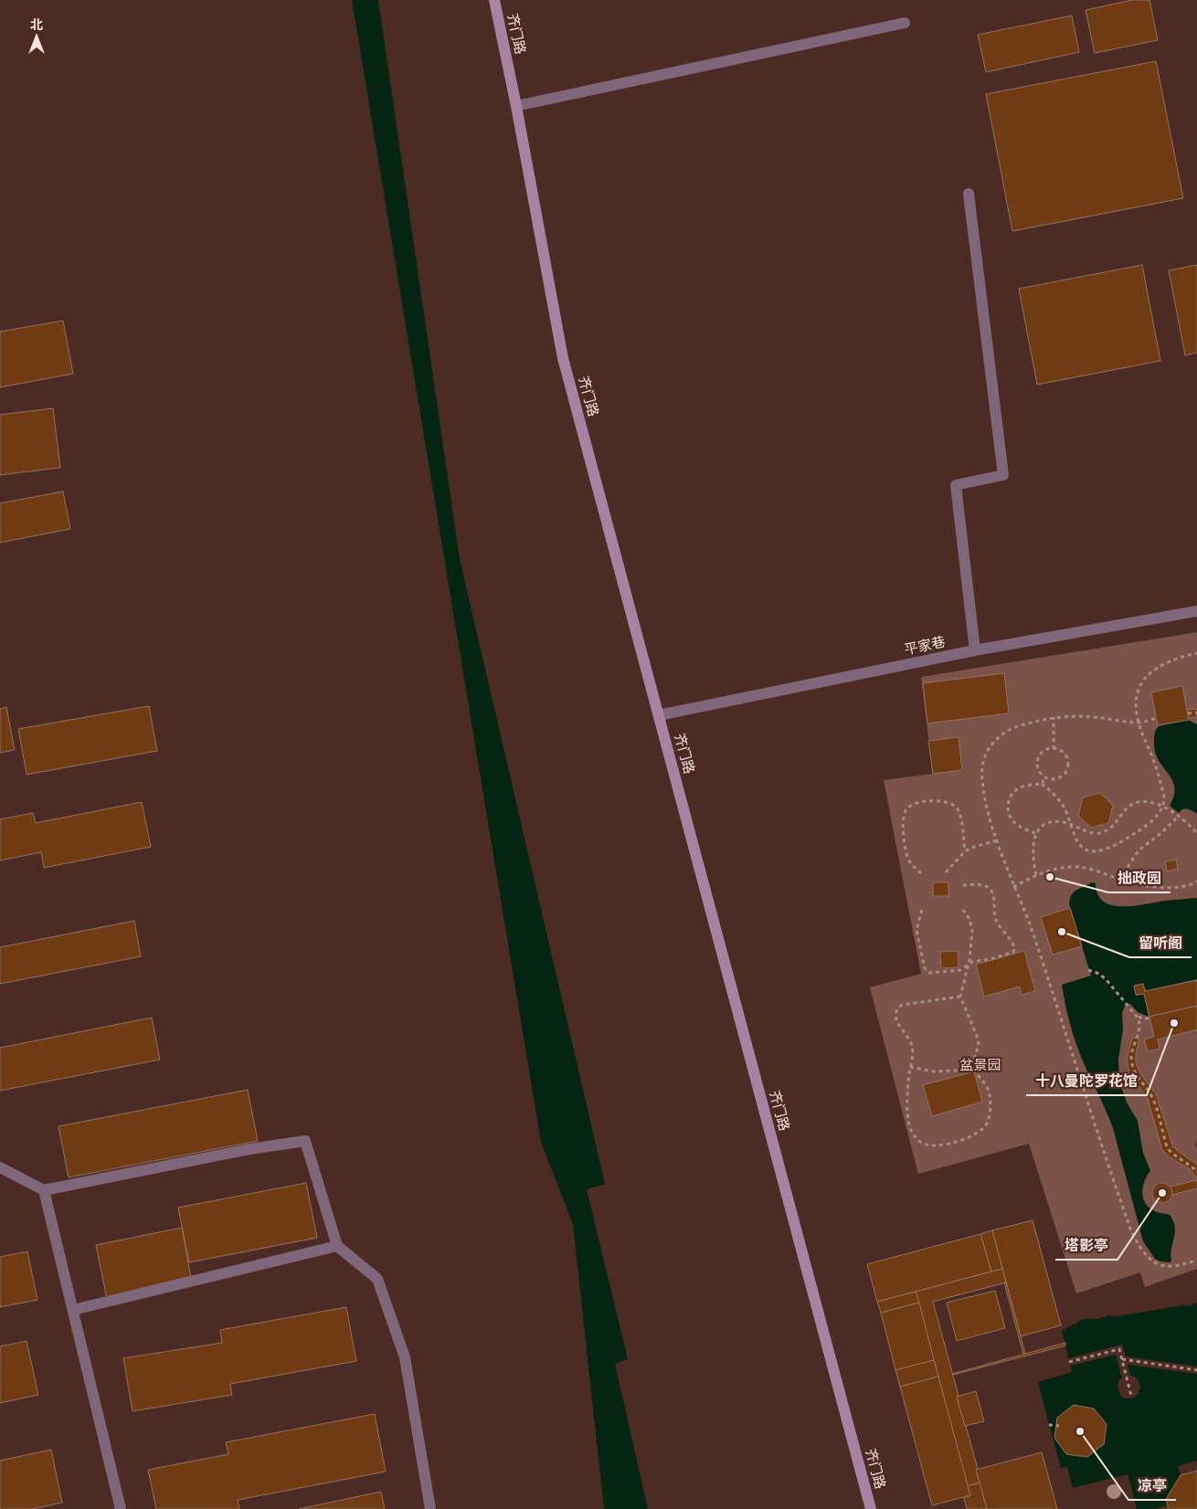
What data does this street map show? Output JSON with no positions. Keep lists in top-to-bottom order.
{
  "streets": {
    "main road": ["齐门路"],
    "street": ["平家巷"]
  },
  "crossings": [
    ["齐门路", "平家巷"]
  ],
  "parks": ["盆景园"],
  "places": [
    "拙政园",
    "留听阁",
    "十八曼陀罗花馆",
    "塔影亭",
    "凉亭"
  ],
  "north": "top"
}
